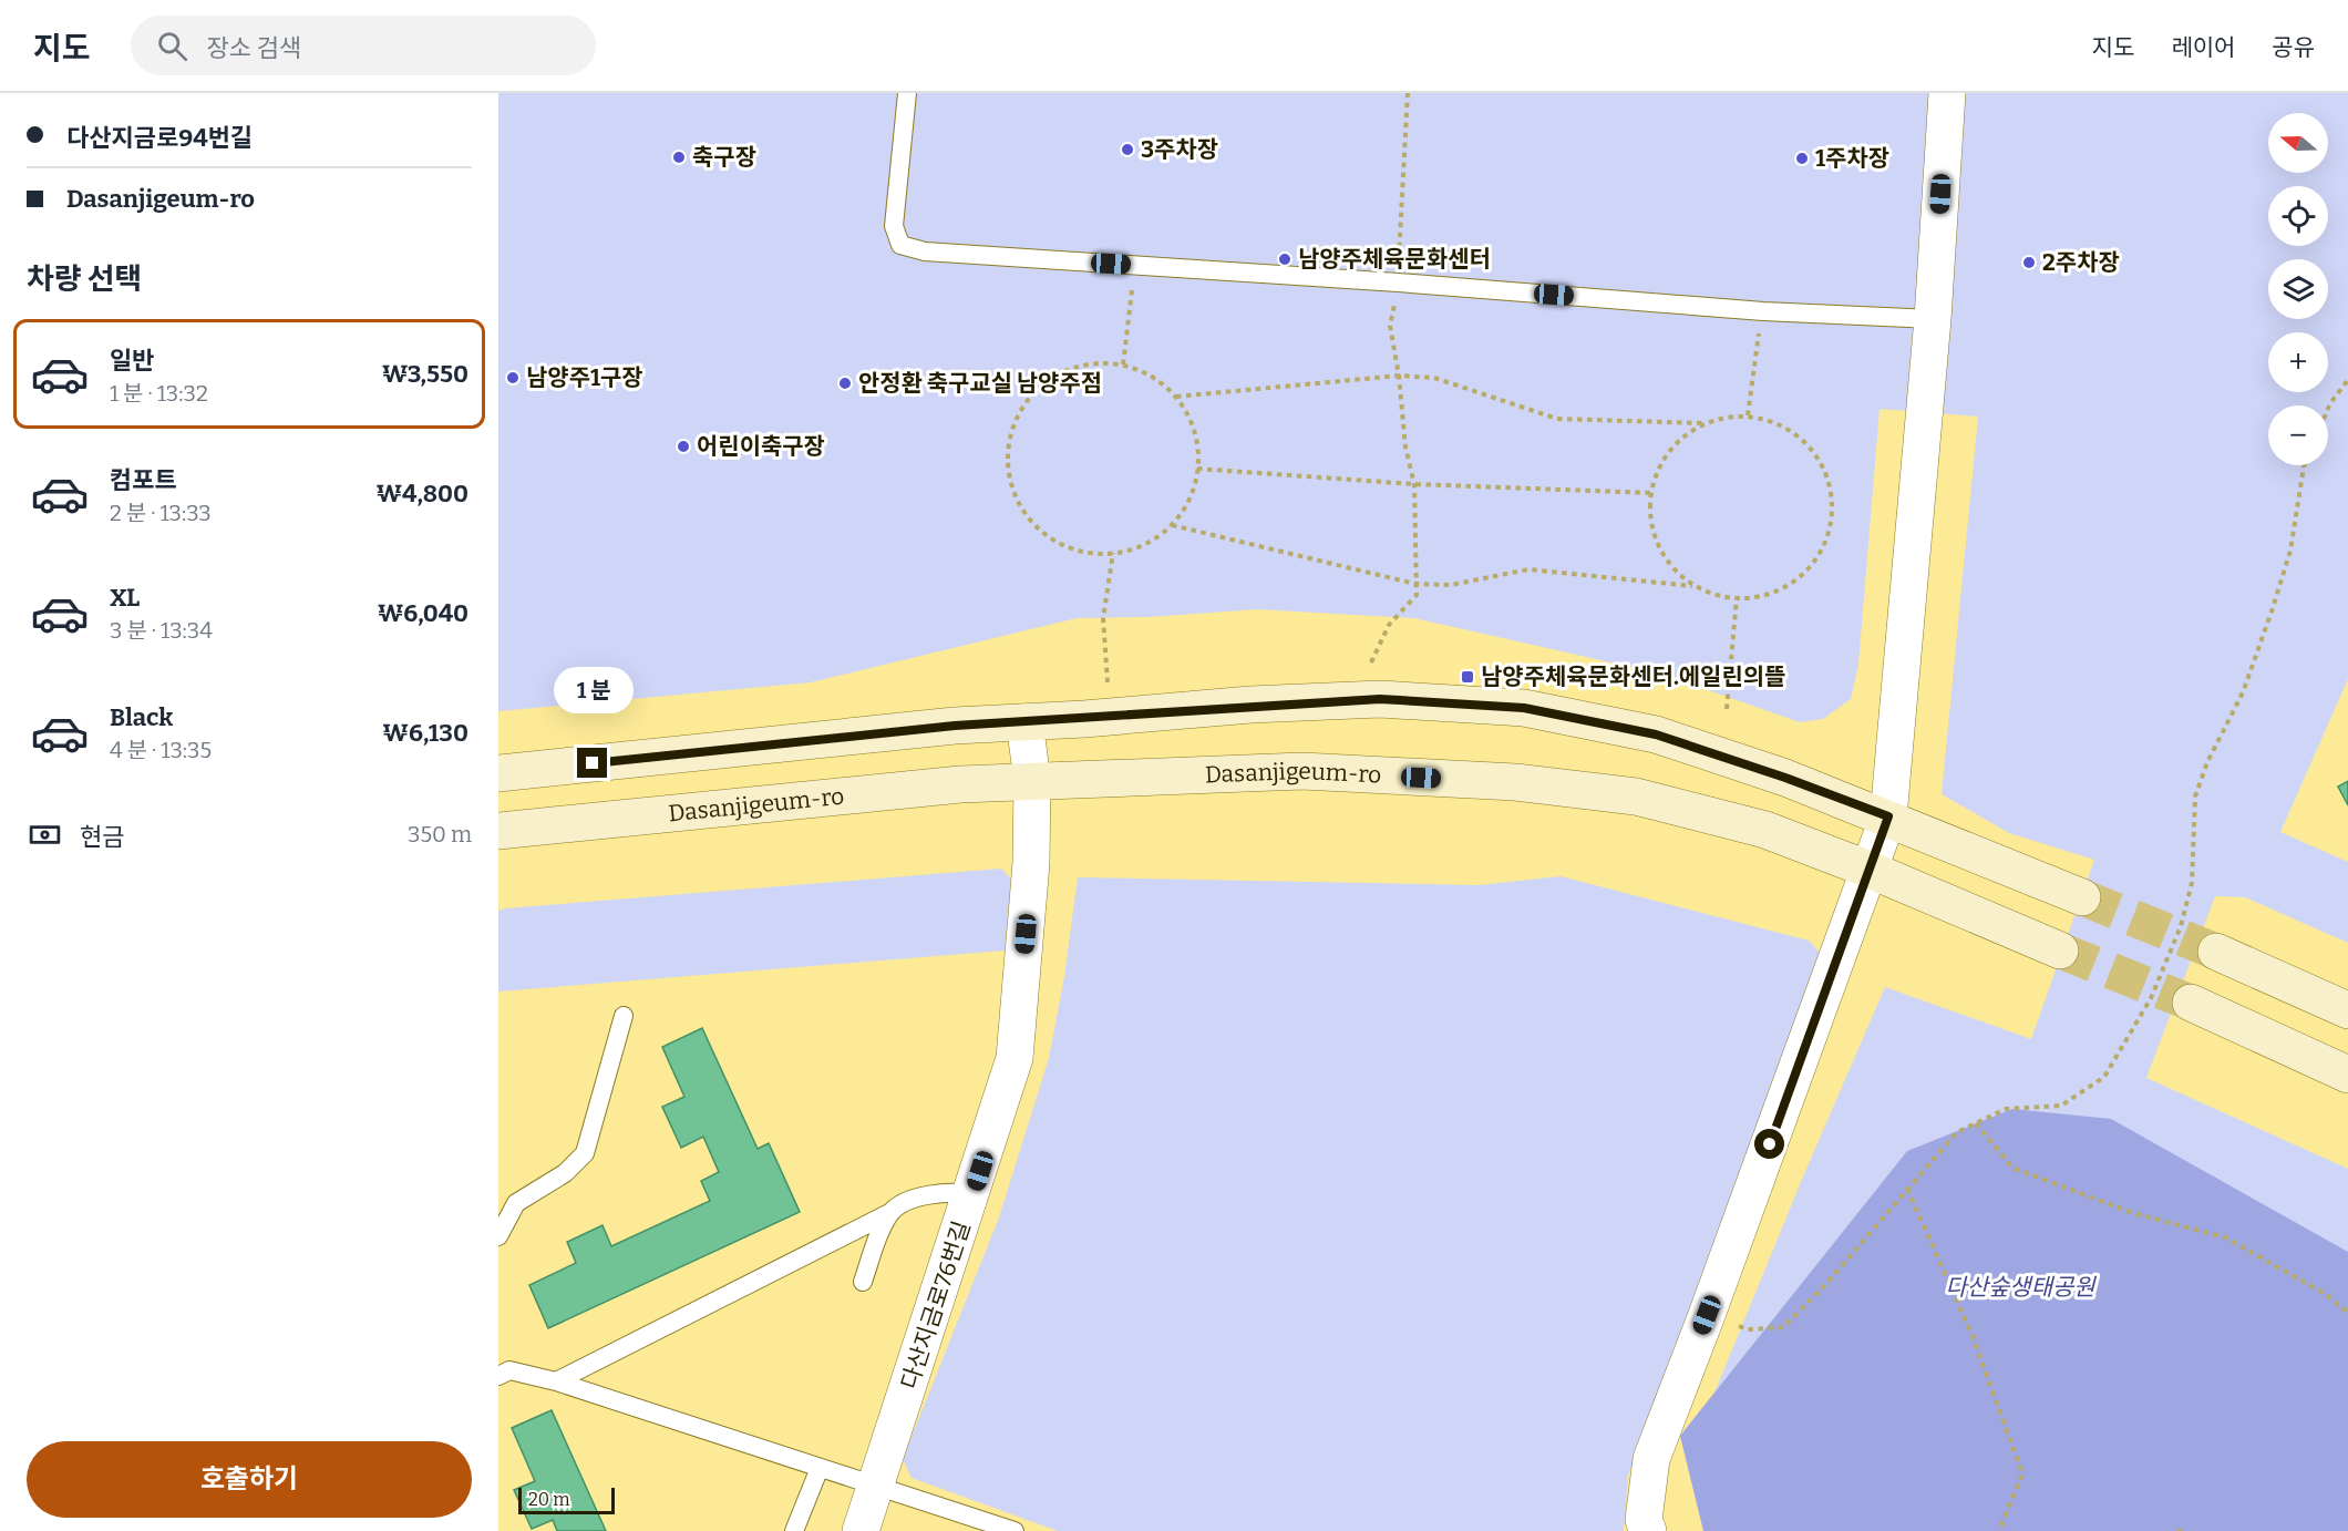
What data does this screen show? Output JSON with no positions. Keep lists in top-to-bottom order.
{
  "streets": {
    "street": ["Dasanjigeum-ro", "다산지금로76번길"]
  },
  "crossings": [
    ["Dasanjigeum-ro", "다산지금로76번길"]
  ],
  "parks": ["다산숲생태공원"],
  "places": {
    "other": [
      "3주차장",
      "축구장",
      "1주차장",
      "남양주체육문화센터",
      "2주차장",
      "남양주1구장",
      "안정환 축구교실 남양주점",
      "어린이축구장"
    ],
    "transit": ["남양주체육문화센터.에일린의뜰"]
  },
  "scale_bar": "20 m",
  "north": "left",
  "page": {
    "header": "지도",
    "search": "장소 검색",
    "nav": ["지도", "레이어", "공유"],
    "banner": ["다산지금로94번길", "Dasanjigeum-ro"],
    "map_buttons": ["+", "−"],
    "heading": "차량 선택",
    "list": [
      {
        "name": "일반",
        "note": "1 분 · 13:32",
        "value": "₩3,550"
      },
      {
        "name": "컴포트",
        "note": "2 분 · 13:33",
        "value": "₩4,800"
      },
      {
        "name": "XL",
        "note": "3 분 · 13:34",
        "value": "₩6,040"
      },
      {
        "name": "Black",
        "note": "4 분 · 13:35",
        "value": "₩6,130"
      }
    ],
    "bubble": "1 분",
    "pay": ["현금", "350 m"],
    "buttons": "호출하기",
    "scale": "20 m"
  }
}
